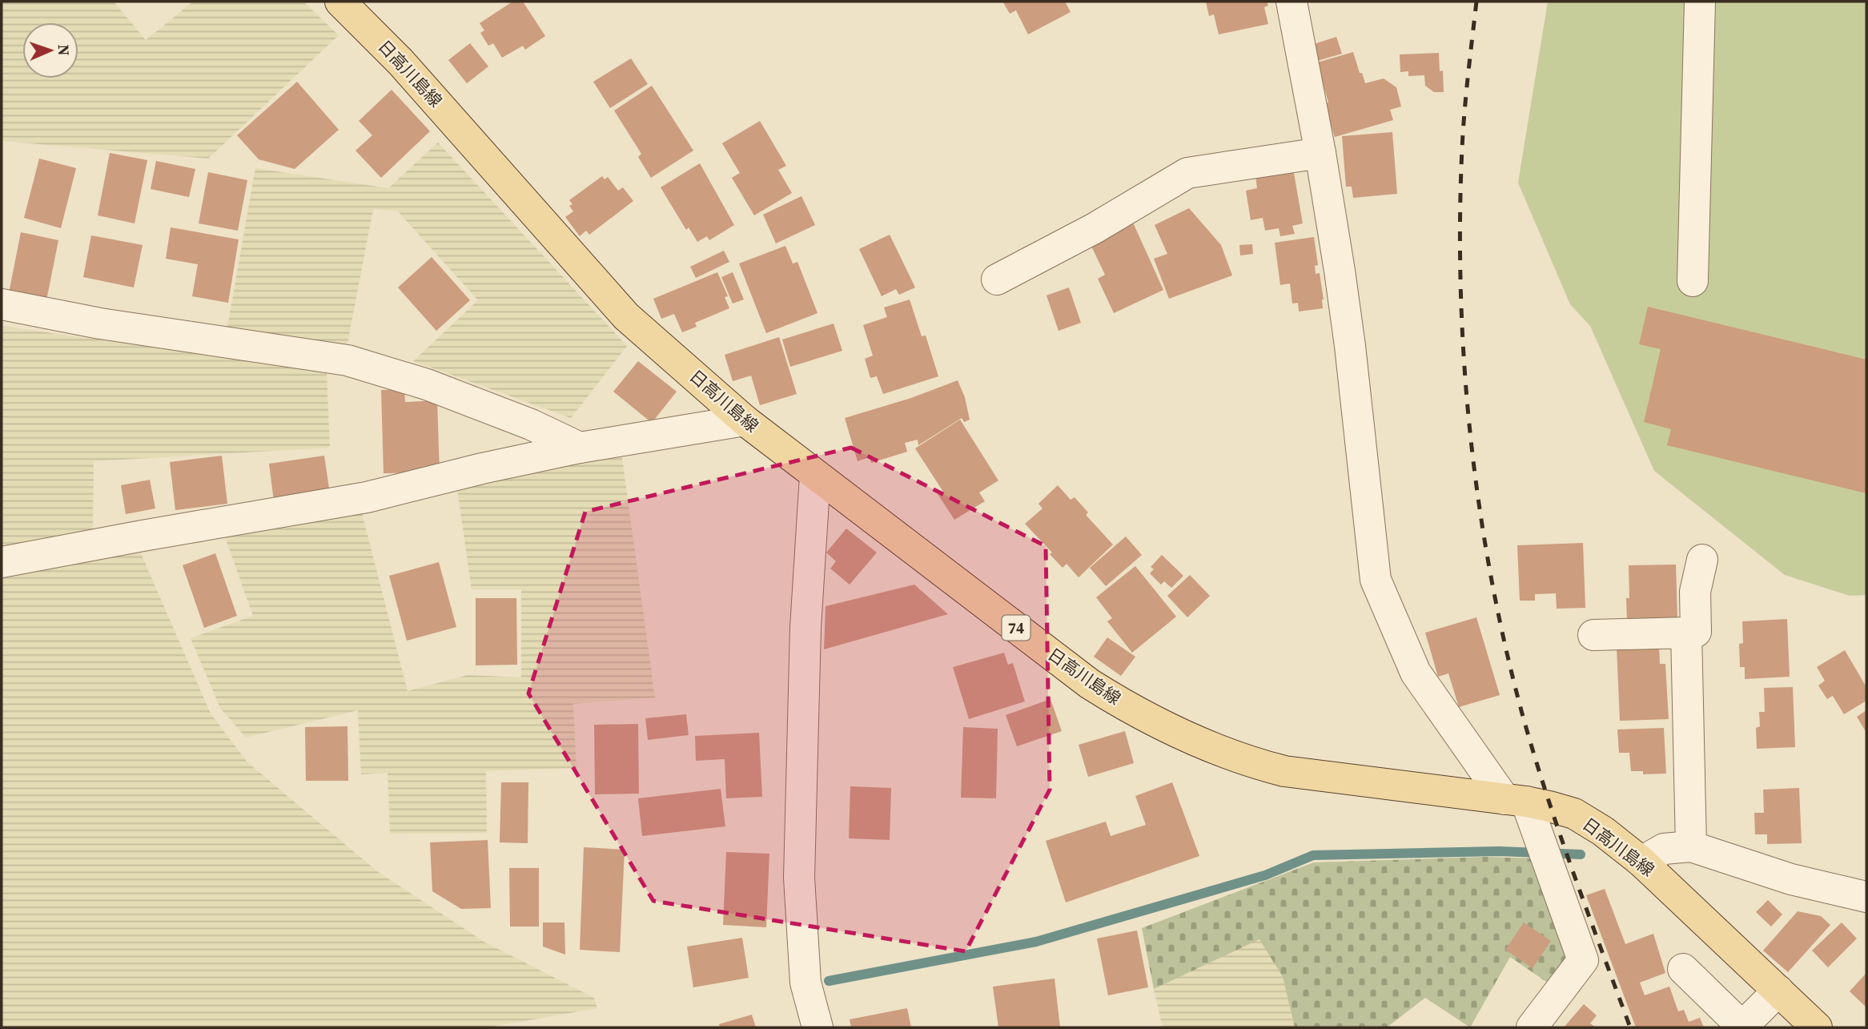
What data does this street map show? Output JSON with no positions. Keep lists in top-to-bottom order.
{
  "streets": {
    "main road": ["日高川島線", "74"]
  },
  "north": "right"
}
